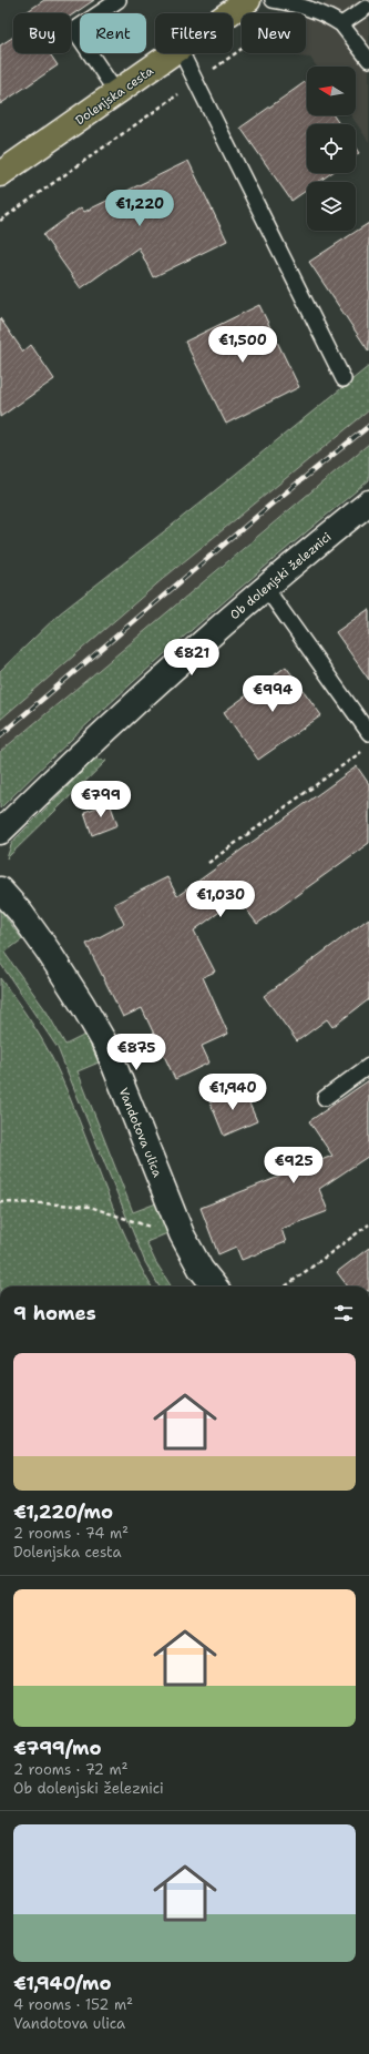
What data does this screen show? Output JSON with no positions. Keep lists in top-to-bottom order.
{
  "streets": {
    "main road": ["Dolenjska cesta"],
    "street": ["Ob dolenjski železnici", "Vandotova ulica"]
  },
  "north": "left",
  "page": {
    "chip": [
      "Buy",
      "Rent",
      "Filters",
      "New"
    ],
    "price": [
      "€1,220",
      "€1,500",
      "€821",
      "€994",
      "€799",
      "€1,030",
      "€875",
      "€1,940",
      "€925"
    ],
    "heading": "9 homes",
    "list": [
      {
        "name": "€1,220/mo",
        "note": "2 rooms · 74 m² · Dolenjska cesta"
      },
      {
        "name": "€799/mo",
        "note": "2 rooms · 72 m² · Ob dolenjski železnici"
      },
      {
        "name": "€1,940/mo",
        "note": "4 rooms · 152 m² · Vandotova ulica"
      }
    ]
  }
}
